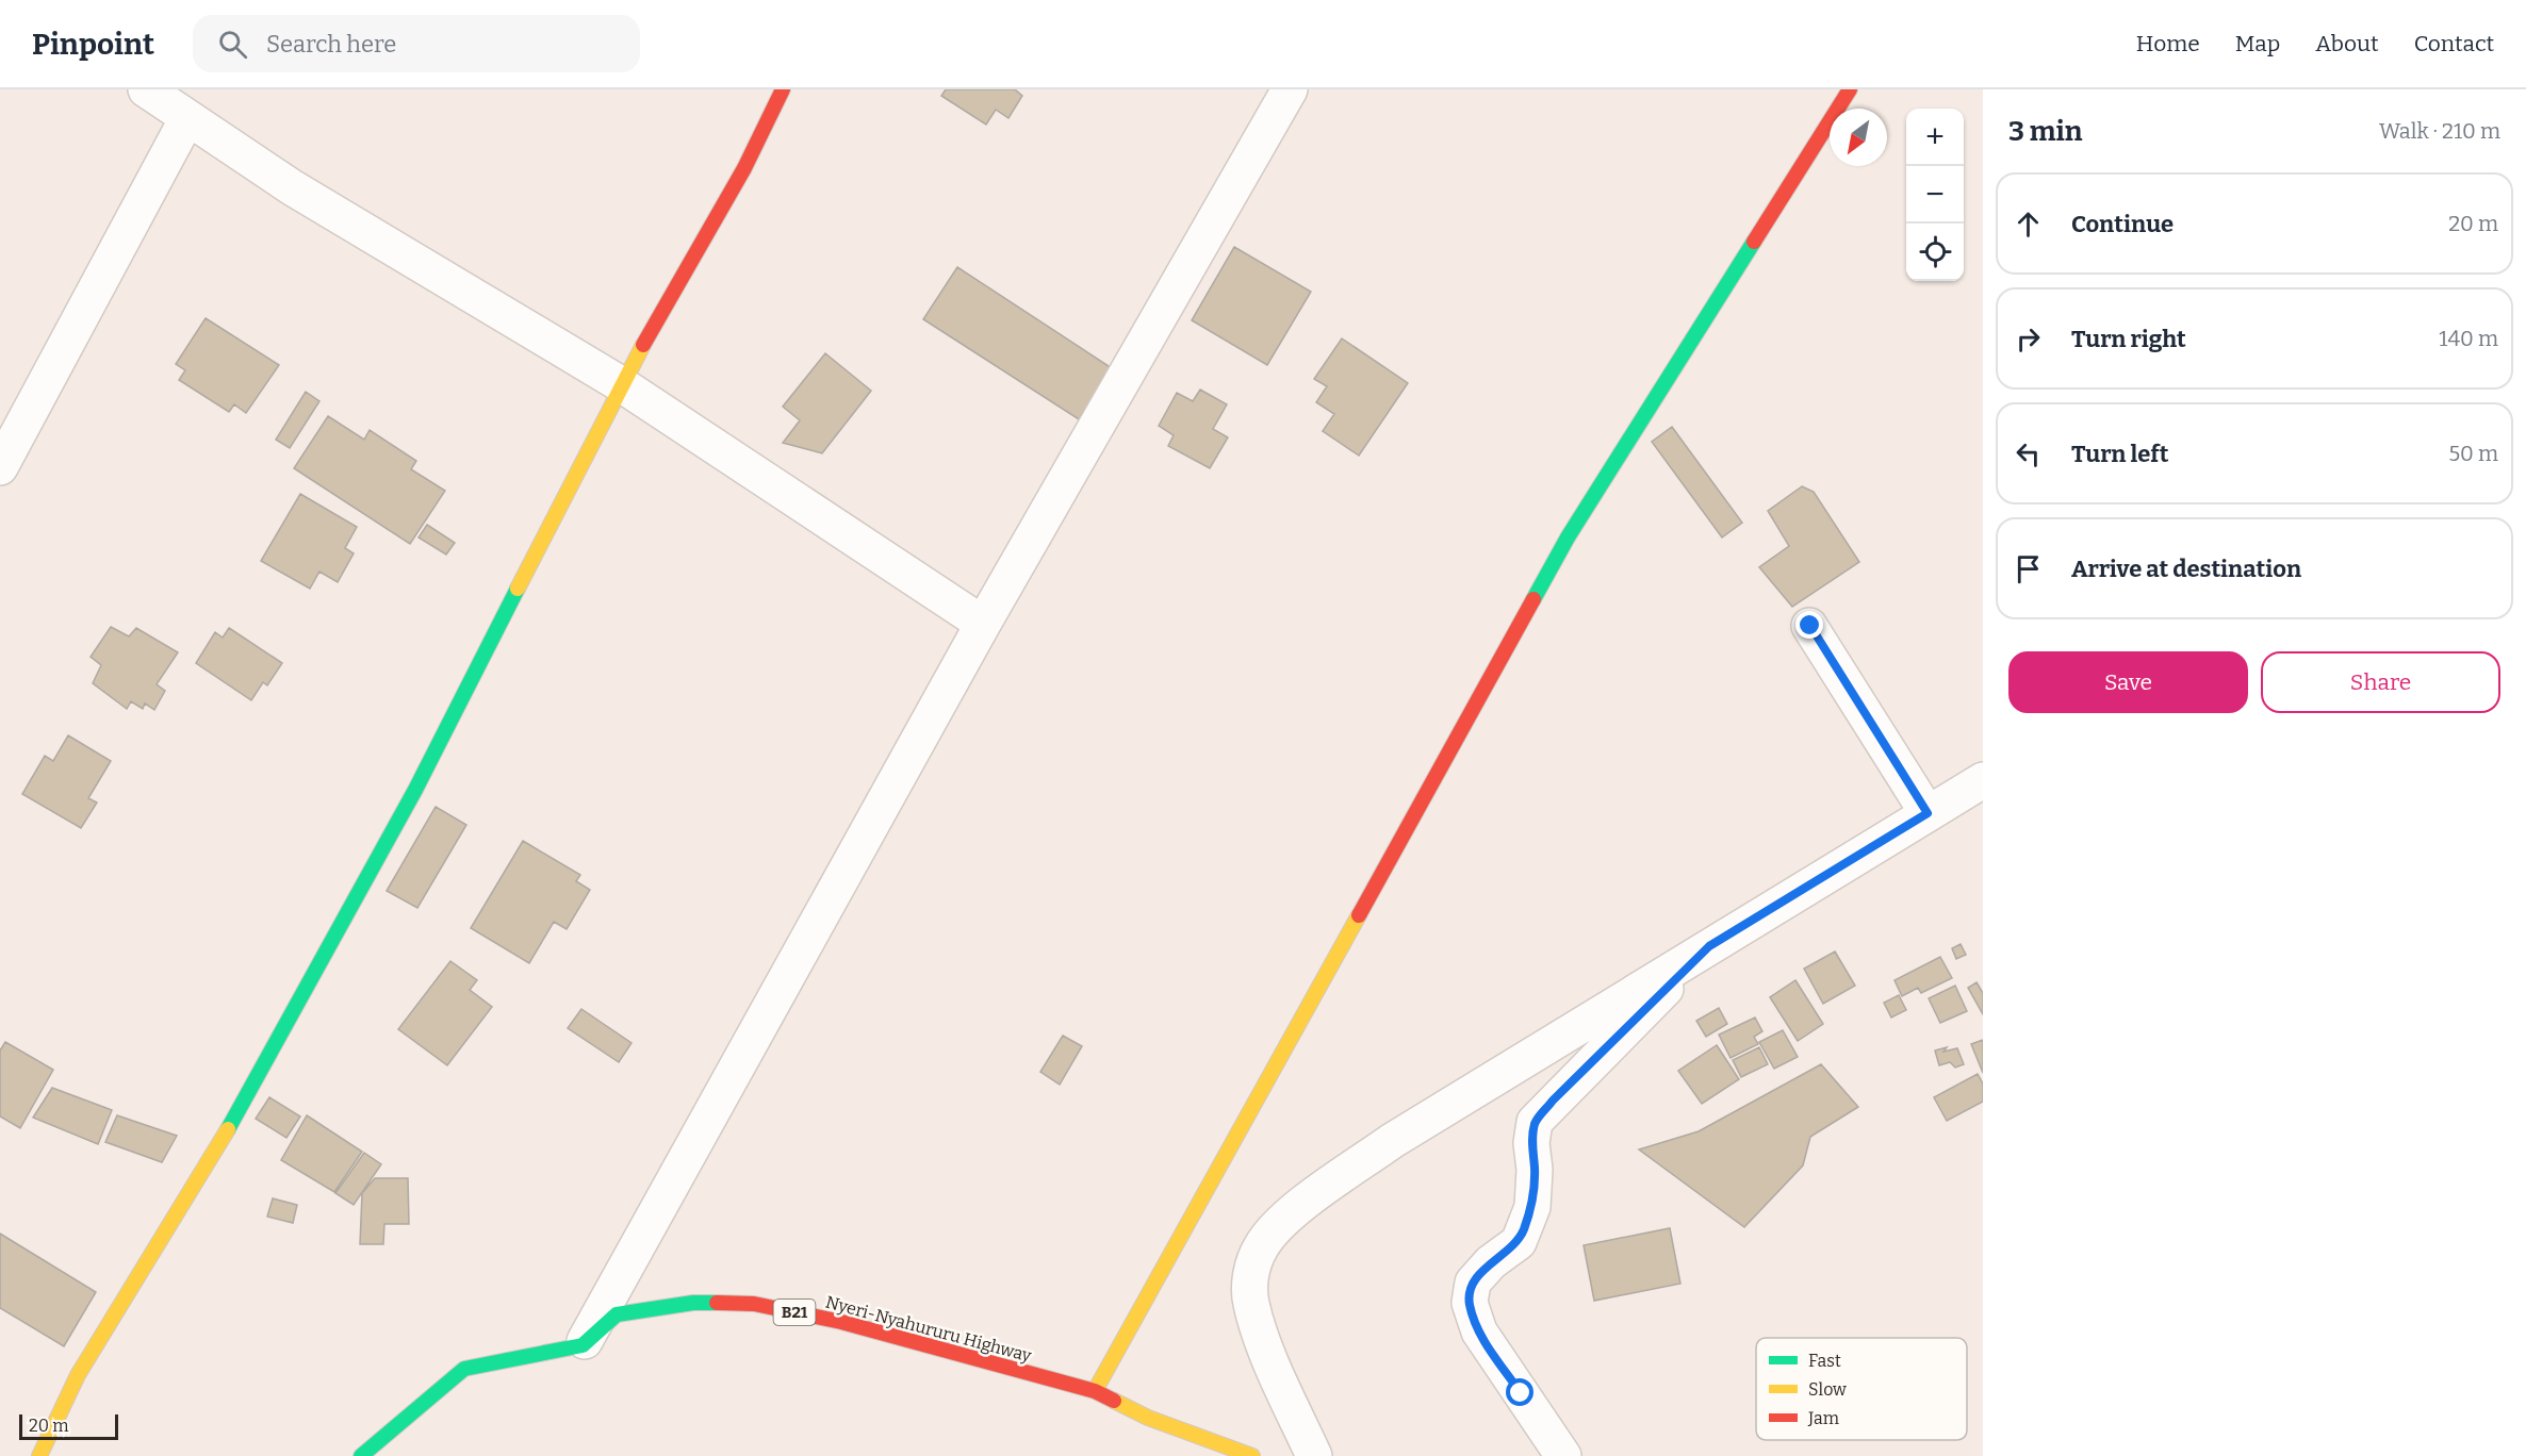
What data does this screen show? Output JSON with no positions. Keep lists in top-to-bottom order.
{
  "streets": {
    "main road": ["B21", "Nyeri-Nyahururu Highway"]
  },
  "legend": ["Fast", "Slow", "Jam"],
  "scale_bar": "20 m",
  "north": "bottom left",
  "page": {
    "header": "Pinpoint",
    "search": "Search here",
    "nav": [
      "Home",
      "Map",
      "About",
      "Contact"
    ],
    "heading": ["3 min", "Walk · 210 m"],
    "map_buttons": ["+", "−"],
    "list": [
      ["Continue", "20 m"],
      ["Turn right", "140 m"],
      ["Turn left", "50 m"],
      "Arrive at destination"
    ],
    "buttons": ["Save", "Share"],
    "scale": "20 m"
  }
}
